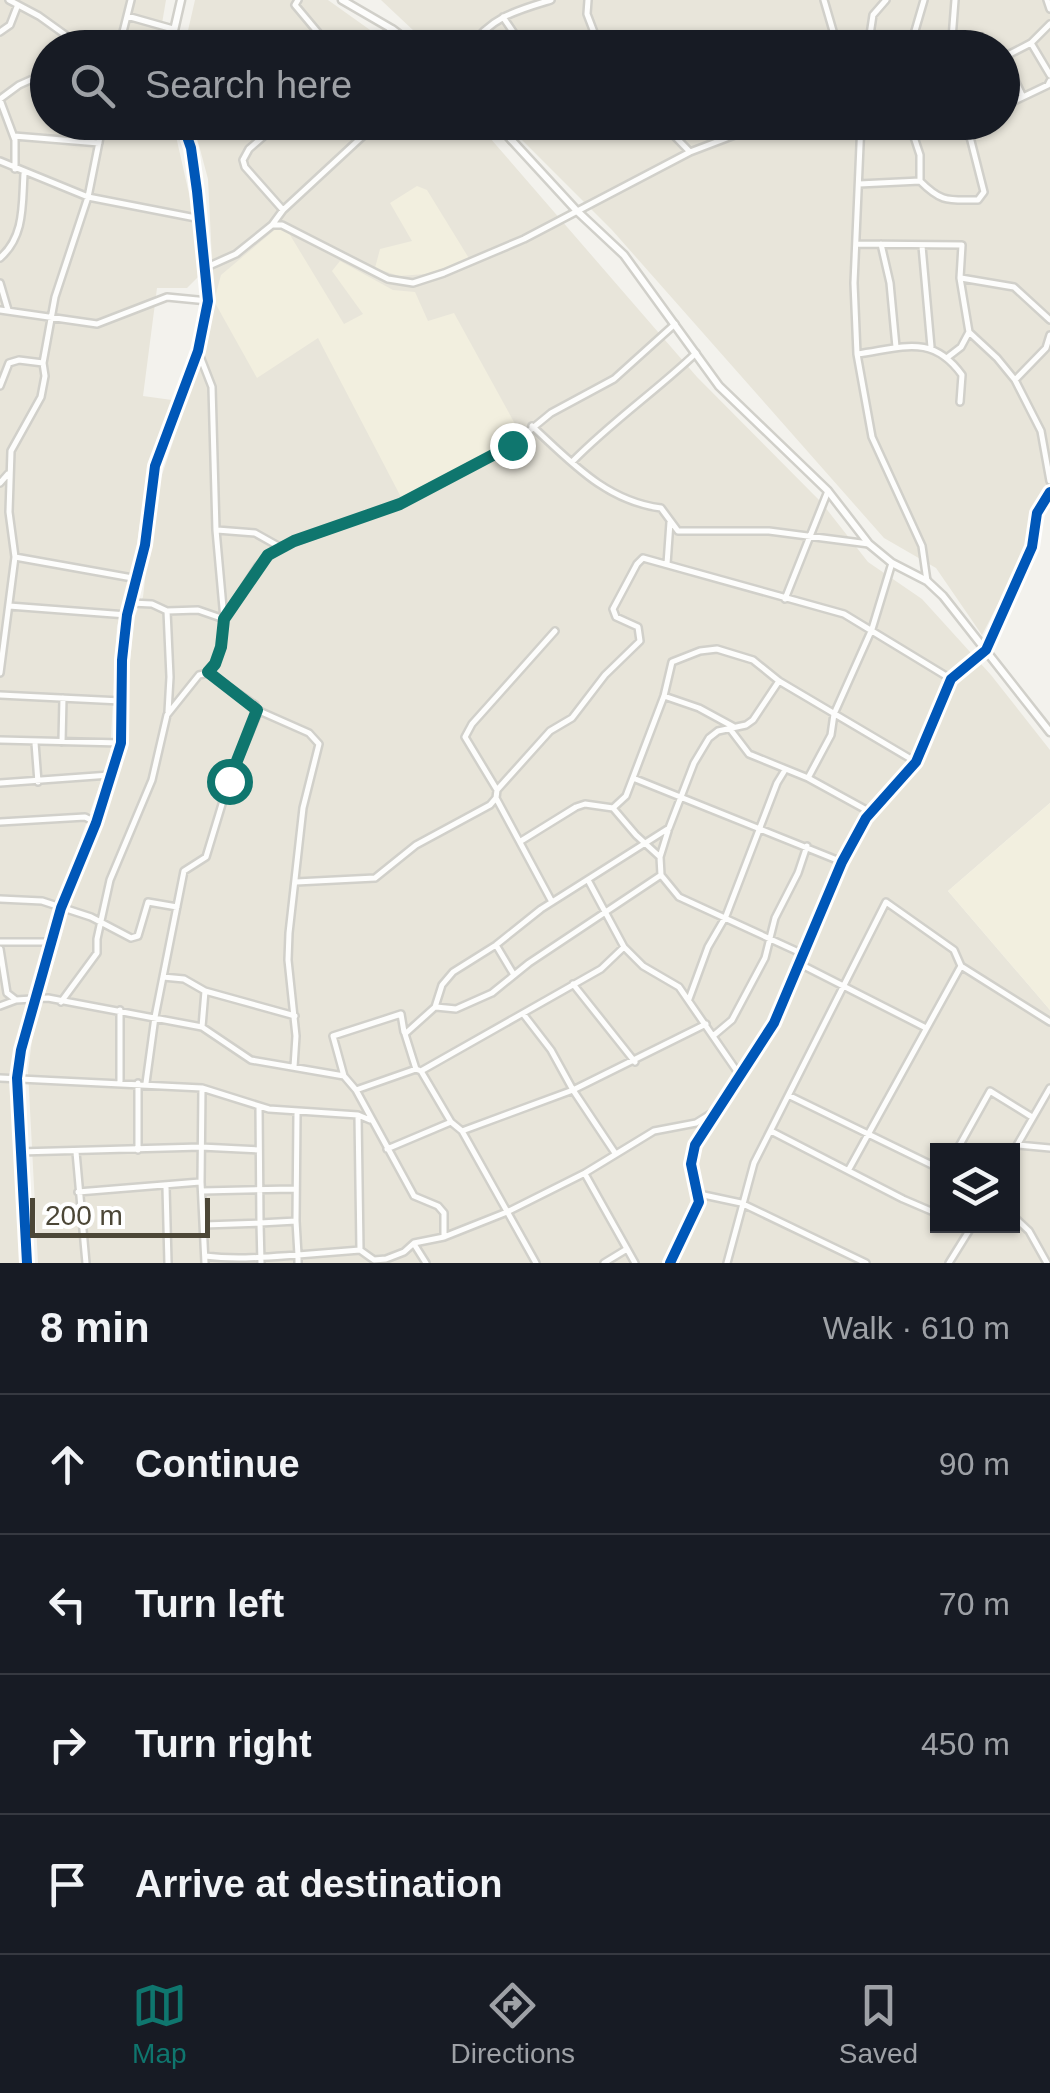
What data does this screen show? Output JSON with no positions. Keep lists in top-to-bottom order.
{
  "scale_bar": "200 m",
  "page": {
    "search": "Search here",
    "scale": "200 m",
    "heading": ["8 min", "Walk · 610 m"],
    "list": [
      ["Continue", "90 m"],
      ["Turn left", "70 m"],
      ["Turn right", "450 m"],
      "Arrive at destination"
    ],
    "nav": ["Map", "Directions", "Saved"]
  }
}
